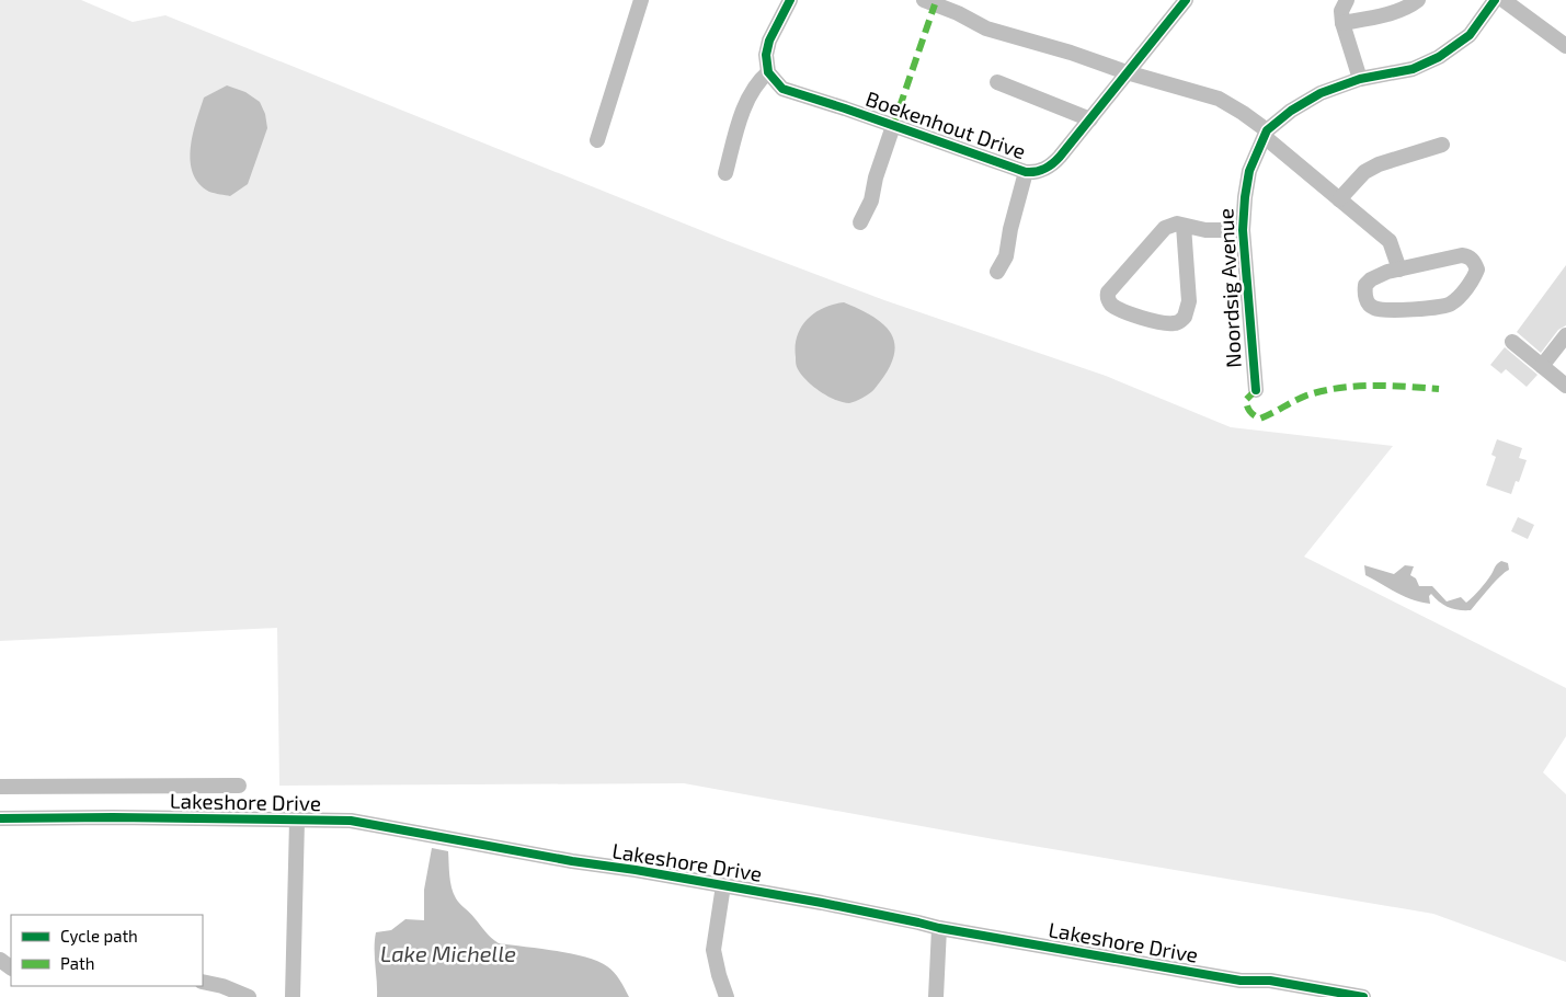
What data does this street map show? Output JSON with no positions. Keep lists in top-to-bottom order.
{
  "streets": {
    "street": ["Boekenhout Drive", "Noordsig Avenue", "Lakeshore Drive"]
  },
  "water": ["Lake Michelle"],
  "legend": ["Cycle path", "Path"]
}
